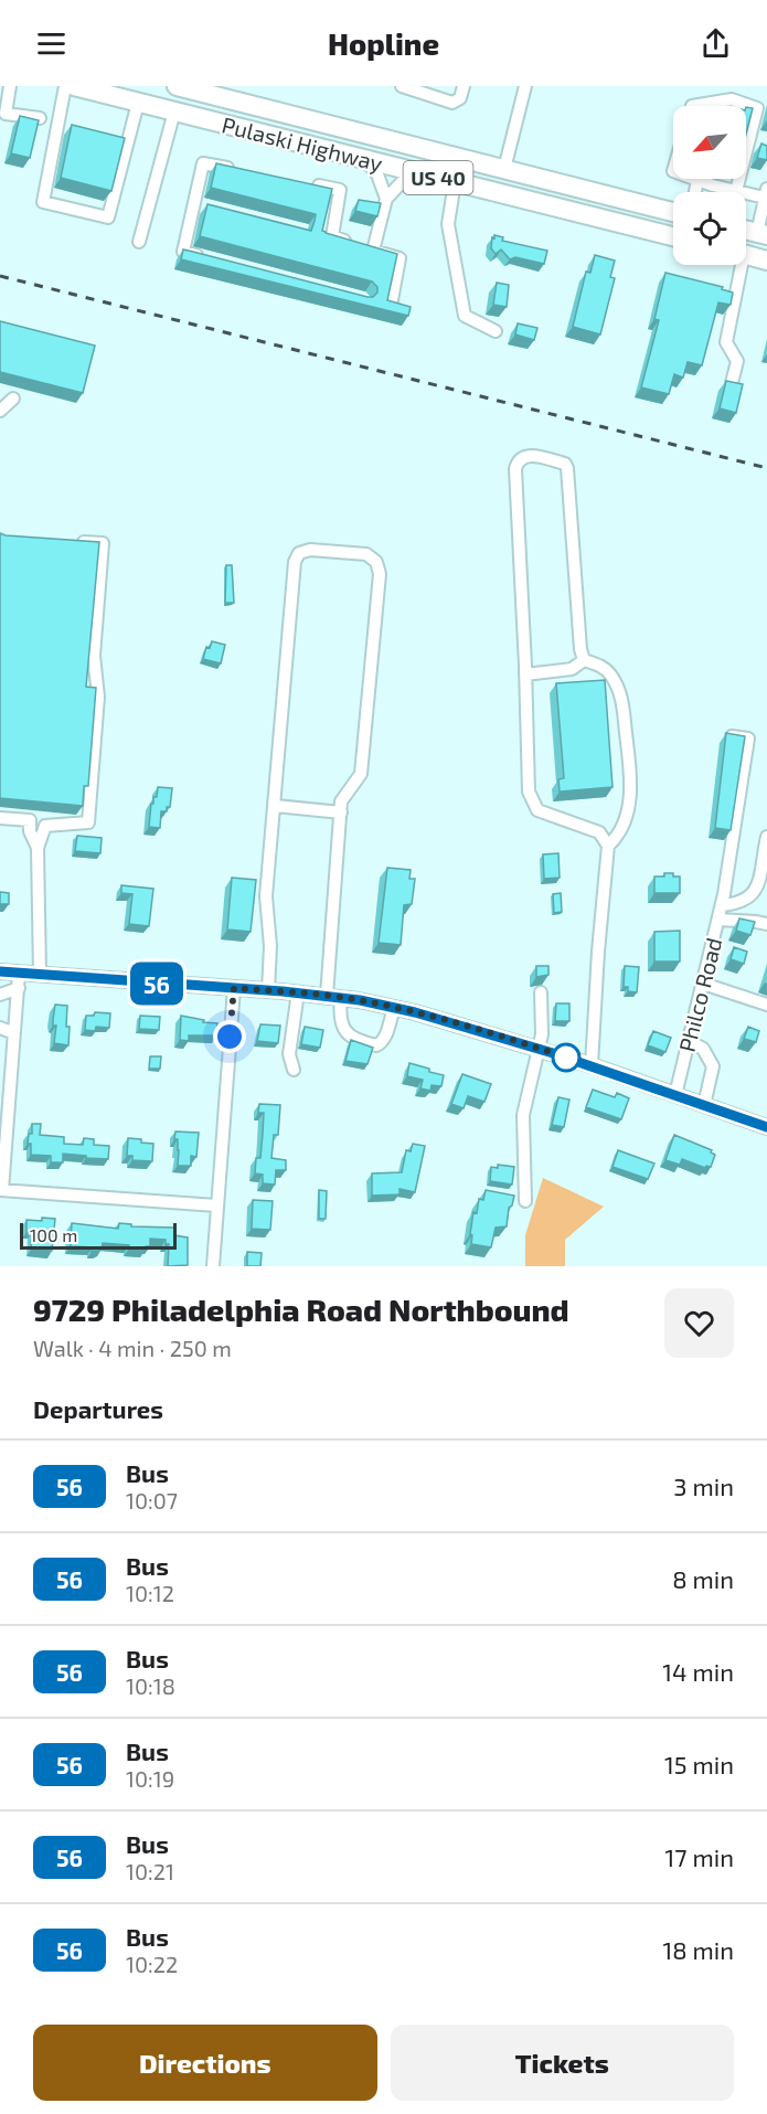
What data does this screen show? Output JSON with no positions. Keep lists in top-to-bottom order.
{
  "streets": {
    "highway": ["Pulaski Highway", "US 40"],
    "street": ["Philco Road"]
  },
  "lines": ["bus line 56"],
  "scale_bar": "100 m",
  "north": "bottom left",
  "page": {
    "header": "Hopline",
    "on_map": "56",
    "scale": "100 m",
    "heading": [
      ["9729 Philadelphia Road Northbound", "Walk · 4 min · 250 m"],
      "Departures"
    ],
    "list": [
      {
        "mark": "56",
        "name": "Bus",
        "note": "10:07",
        "value": "3 min"
      },
      {
        "mark": "56",
        "name": "Bus",
        "note": "10:12",
        "value": "8 min"
      },
      {
        "mark": "56",
        "name": "Bus",
        "note": "10:18",
        "value": "14 min"
      },
      {
        "mark": "56",
        "name": "Bus",
        "note": "10:19",
        "value": "15 min"
      },
      {
        "mark": "56",
        "name": "Bus",
        "note": "10:21",
        "value": "17 min"
      },
      {
        "mark": "56",
        "name": "Bus",
        "note": "10:22",
        "value": "18 min"
      }
    ],
    "buttons": ["Directions", "Tickets"]
  }
}
